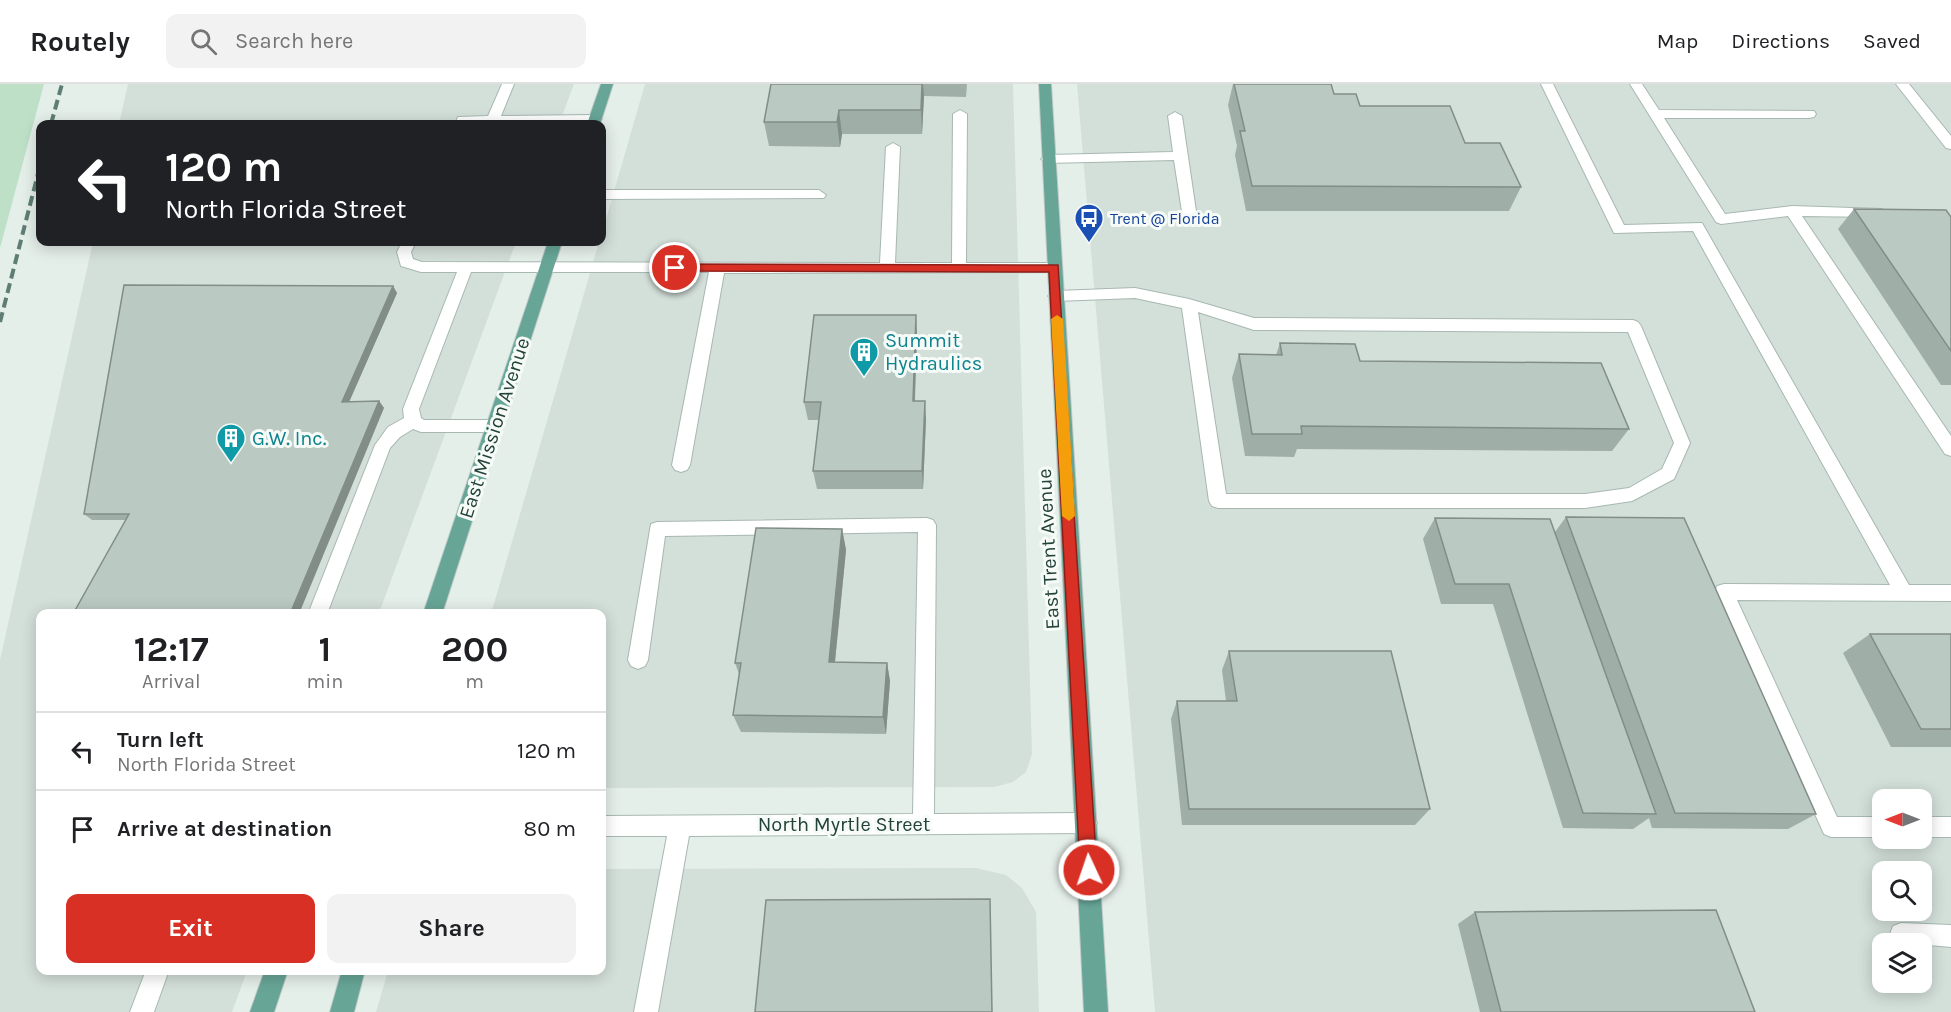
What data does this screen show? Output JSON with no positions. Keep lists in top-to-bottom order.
{
  "streets": {
    "main road": ["East Mission Avenue", "East Trent Avenue"],
    "street": ["North Myrtle Street"]
  },
  "crossings": [
    ["East Trent Avenue", "North Myrtle Street"]
  ],
  "places": {
    "bus stop": ["Trent @ Florida"],
    "building": ["Summit Hydraulics", "G.W. Inc."]
  },
  "north": "left",
  "page": {
    "header": "Routely",
    "search": "Search here",
    "nav": ["Map", "Directions", "Saved"],
    "turn": ["120 m", "North Florida Street"],
    "eta": [
      "12:17",
      "Arrival",
      "1",
      "min",
      "200",
      "m"
    ],
    "list": [
      {
        "name": "Turn left",
        "note": "North Florida Street",
        "value": "120 m"
      },
      {
        "name": "Arrive at destination",
        "value": "80 m"
      }
    ],
    "buttons": ["Exit", "Share"]
  }
}
